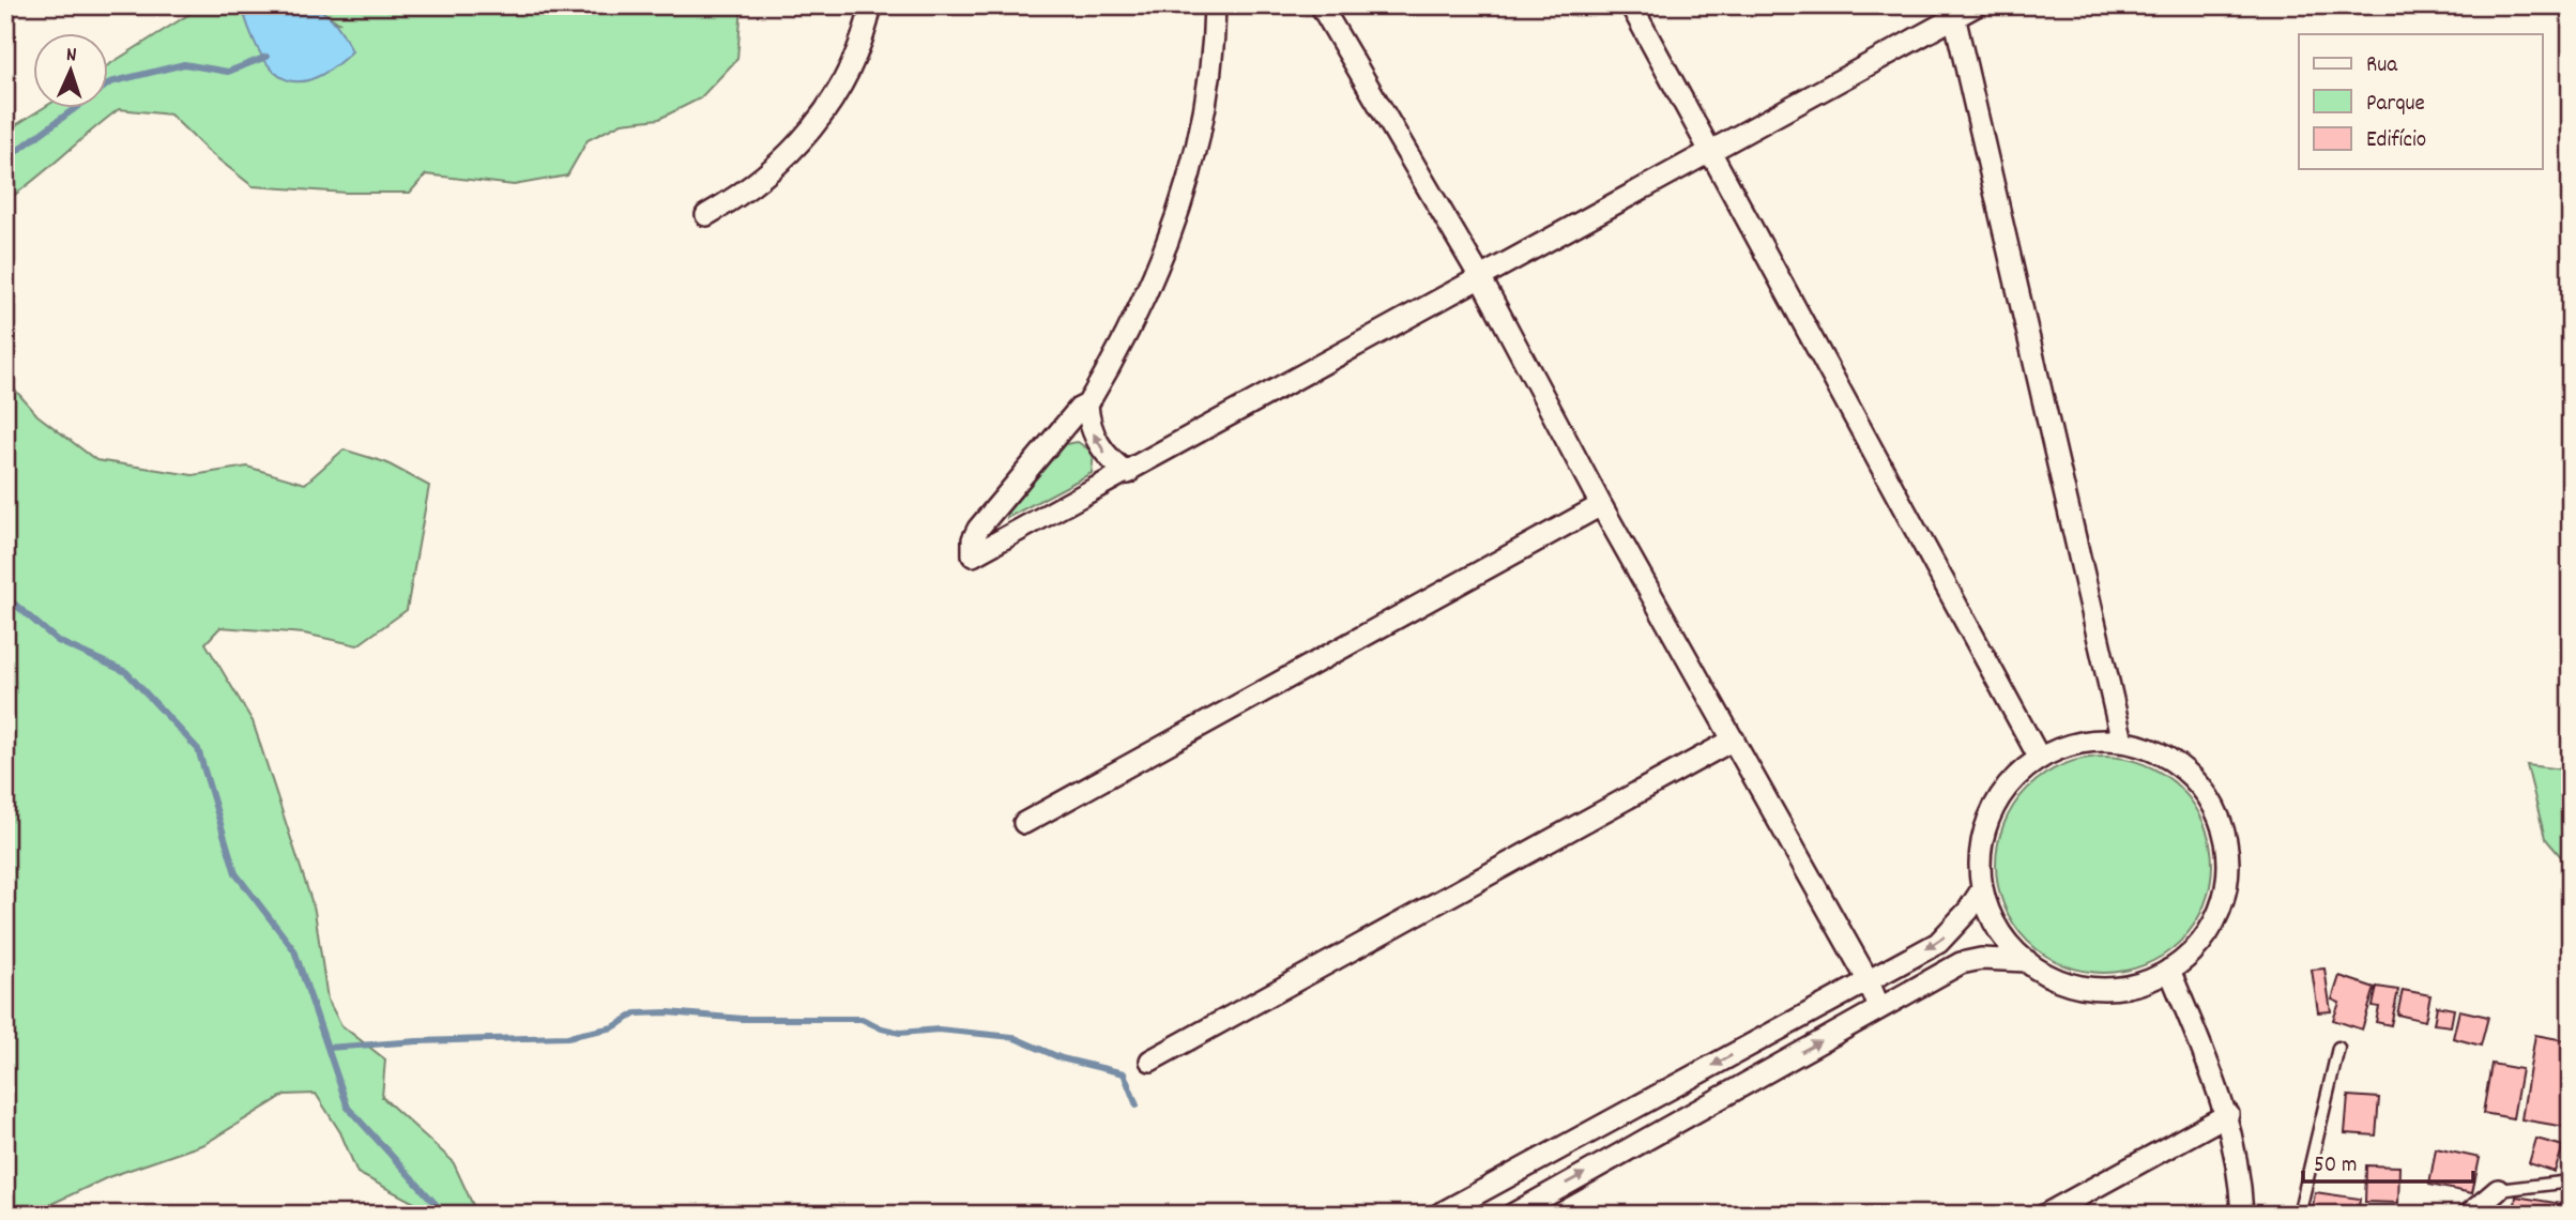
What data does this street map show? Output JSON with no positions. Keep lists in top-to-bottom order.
{
  "legend": ["Rua", "Parque", "Edifício"],
  "scale_bar": "50 m",
  "north": "top"
}
